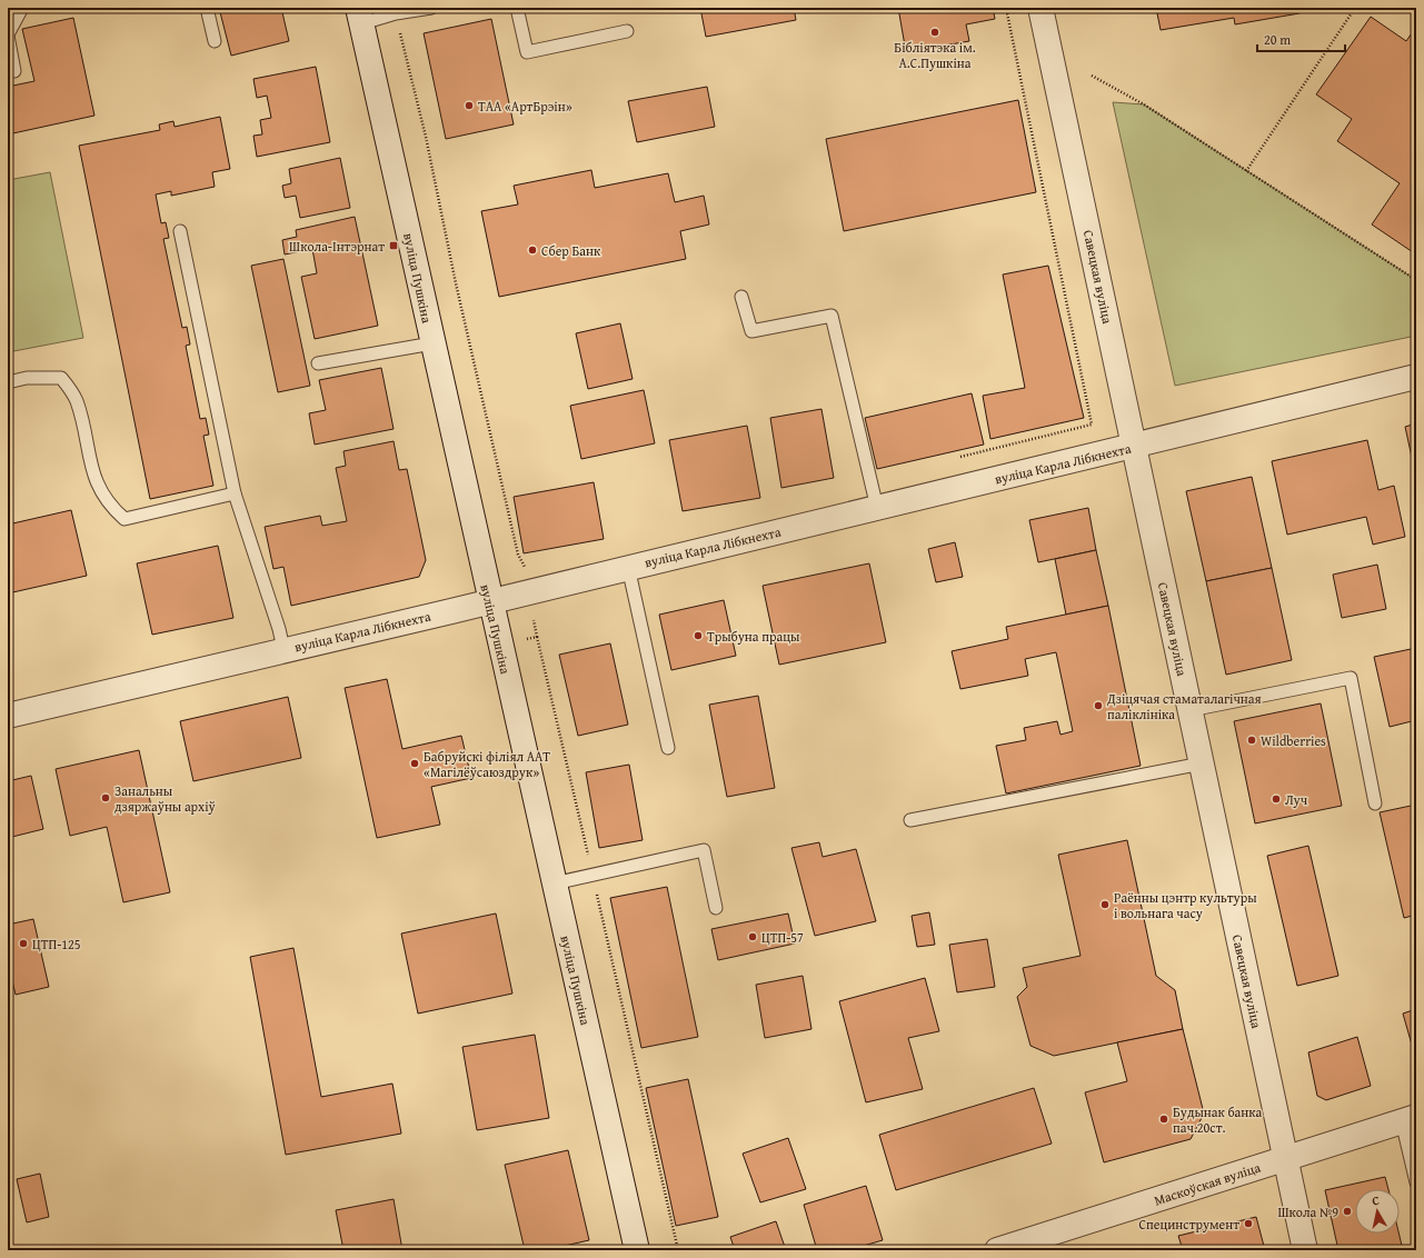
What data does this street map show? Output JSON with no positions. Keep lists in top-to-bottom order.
{
  "streets": {
    "street": [
      "Савецкая вуліца",
      "вуліца Пушкіна",
      "вуліца Карла Лібкнехта",
      "Маскоўская вуліца"
    ]
  },
  "crossings": [
    ["Савецкая вуліца", "вуліца Карла Лібкнехта"],
    ["Савецкая вуліца", "Маскоўская вуліца"],
    ["вуліца Пушкіна", "вуліца Карла Лібкнехта"]
  ],
  "places": {
    "other": [
      "Бібліятэка ім. А.С.Пушкіна",
      "ТАА «АртБрэін»",
      "Сбер Банк",
      "Трыбуна працы",
      "Дзіцячая стаматалагічная паліклініка",
      "Wildberries",
      "Бабруйскі філіял ААТ «Магілёўсаюздрук»",
      "Занальны дзяржаўны архіў",
      "Луч",
      "Раённы цэнтр культуры і вольнага часу",
      "ЦТП-57",
      "ЦТП-125",
      "Будынак банка пач.20ст.",
      "Школа №9",
      "Специнструмент"
    ],
    "transit": ["Школа-Інтэрнат"]
  },
  "scale_bar": "20 m",
  "north": "top"
}
